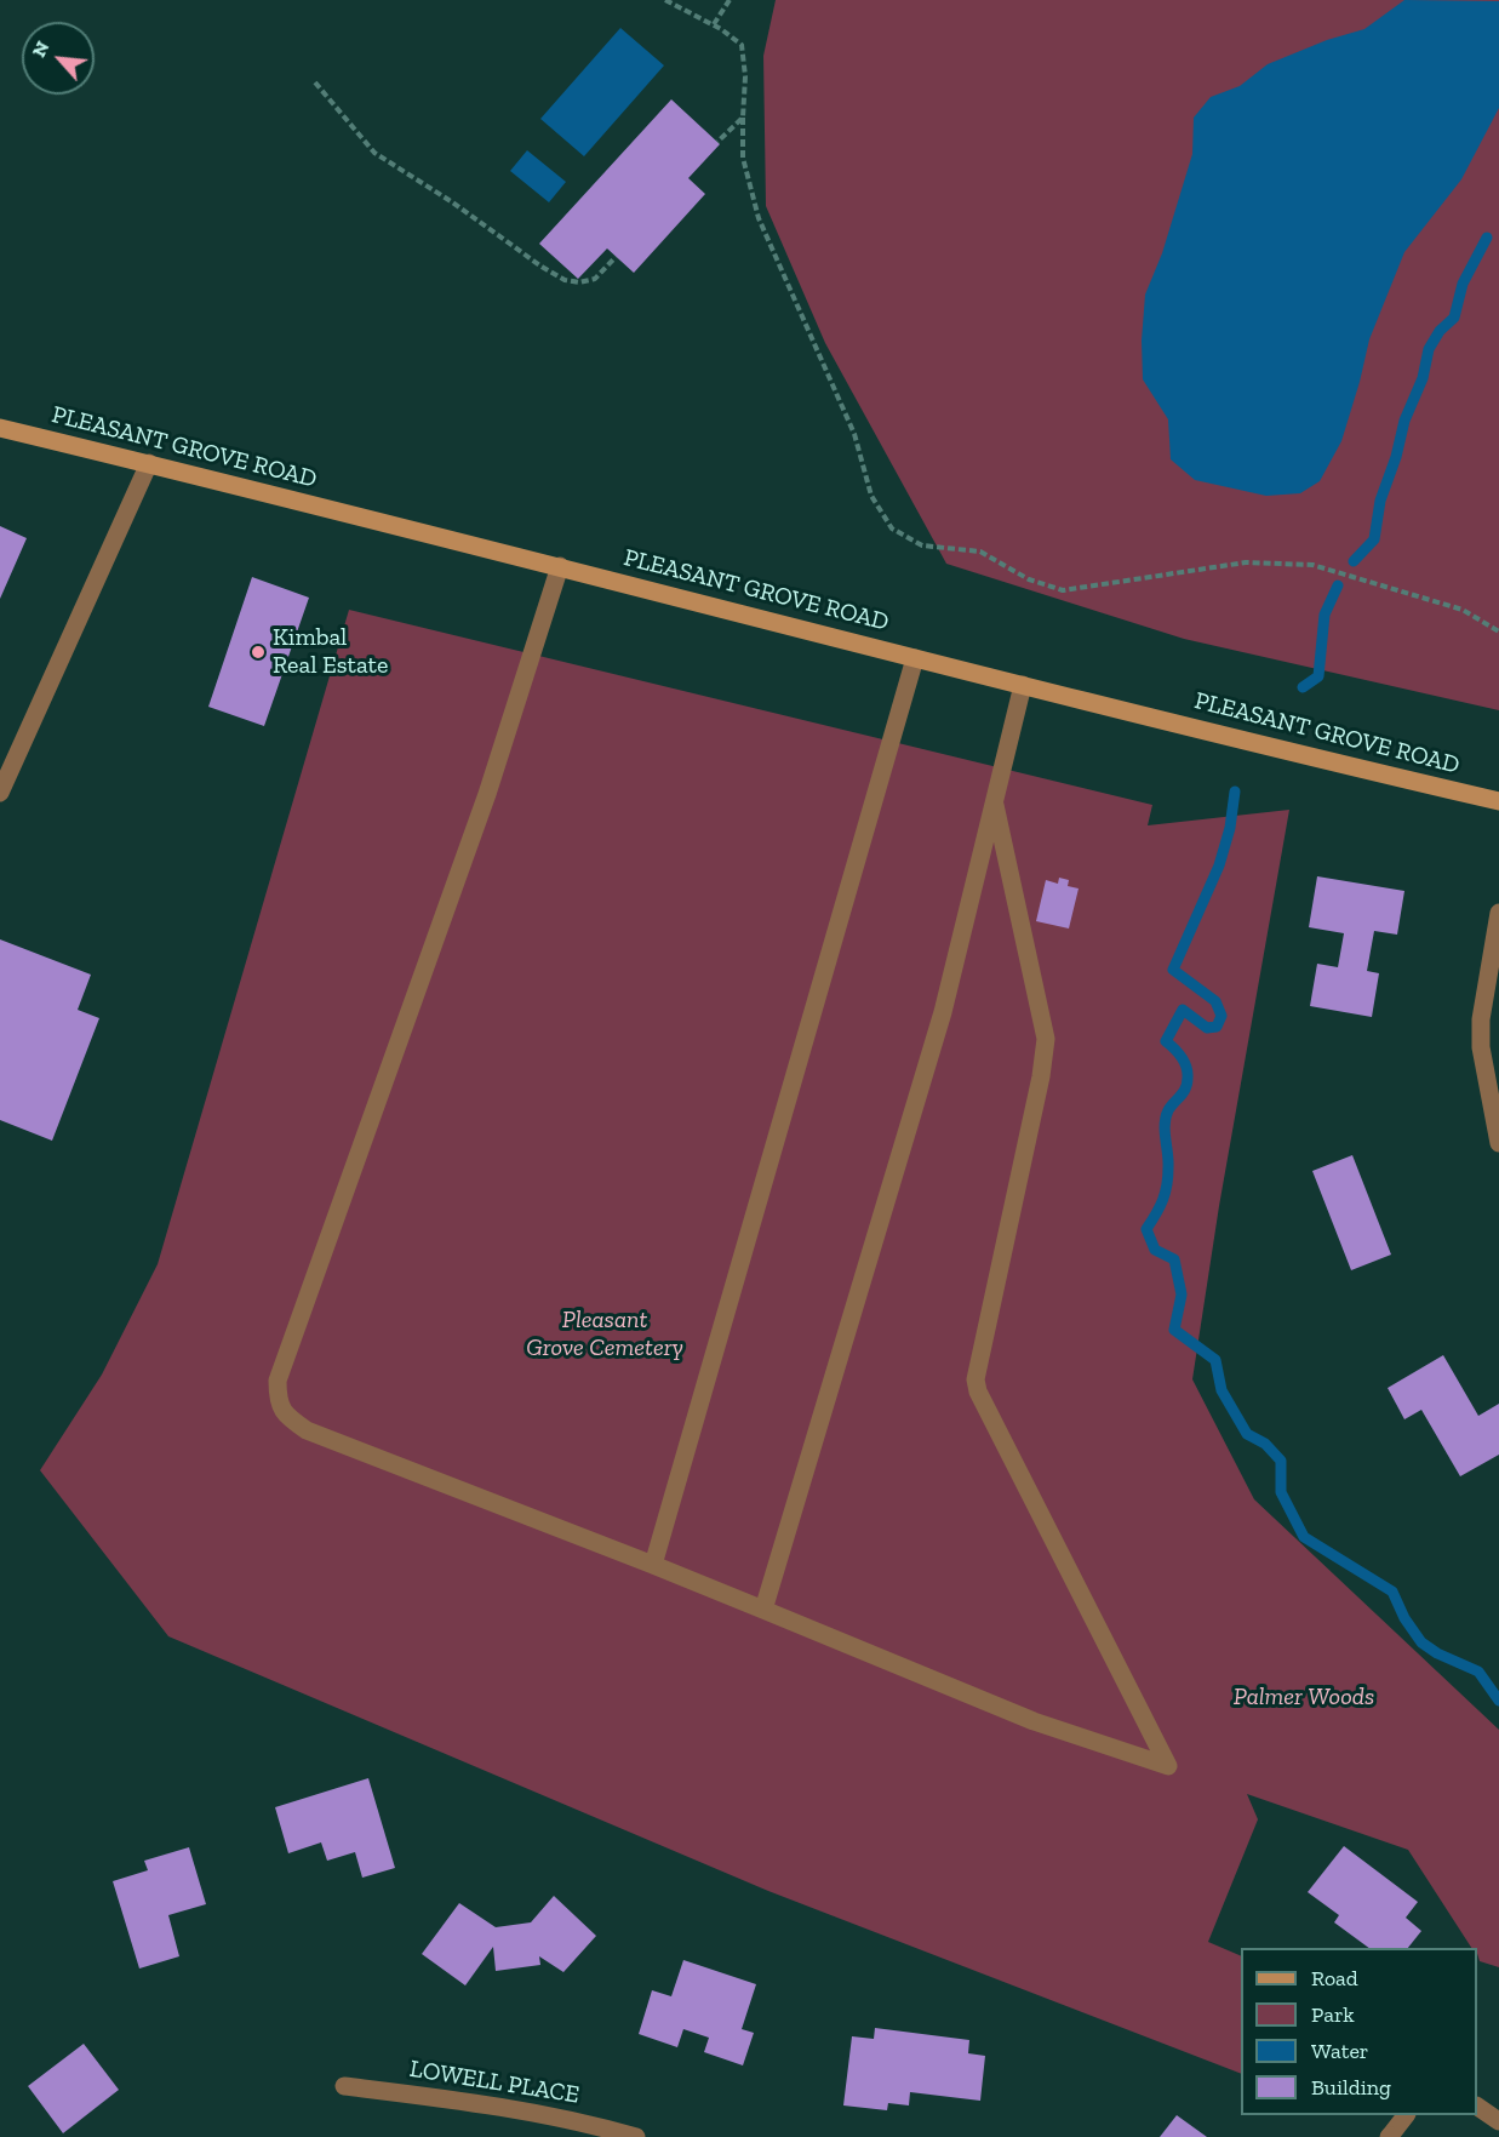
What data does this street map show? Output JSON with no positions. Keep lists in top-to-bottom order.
{
  "streets": {
    "street": ["PLEASANT GROVE ROAD", "LOWELL PLACE"]
  },
  "parks": ["Pleasant Grove Cemetery", "Palmer Woods"],
  "places": ["Kimbal Real Estate"],
  "legend": [
    "Road",
    "Park",
    "Water",
    "Building"
  ],
  "north": "top left"
}
